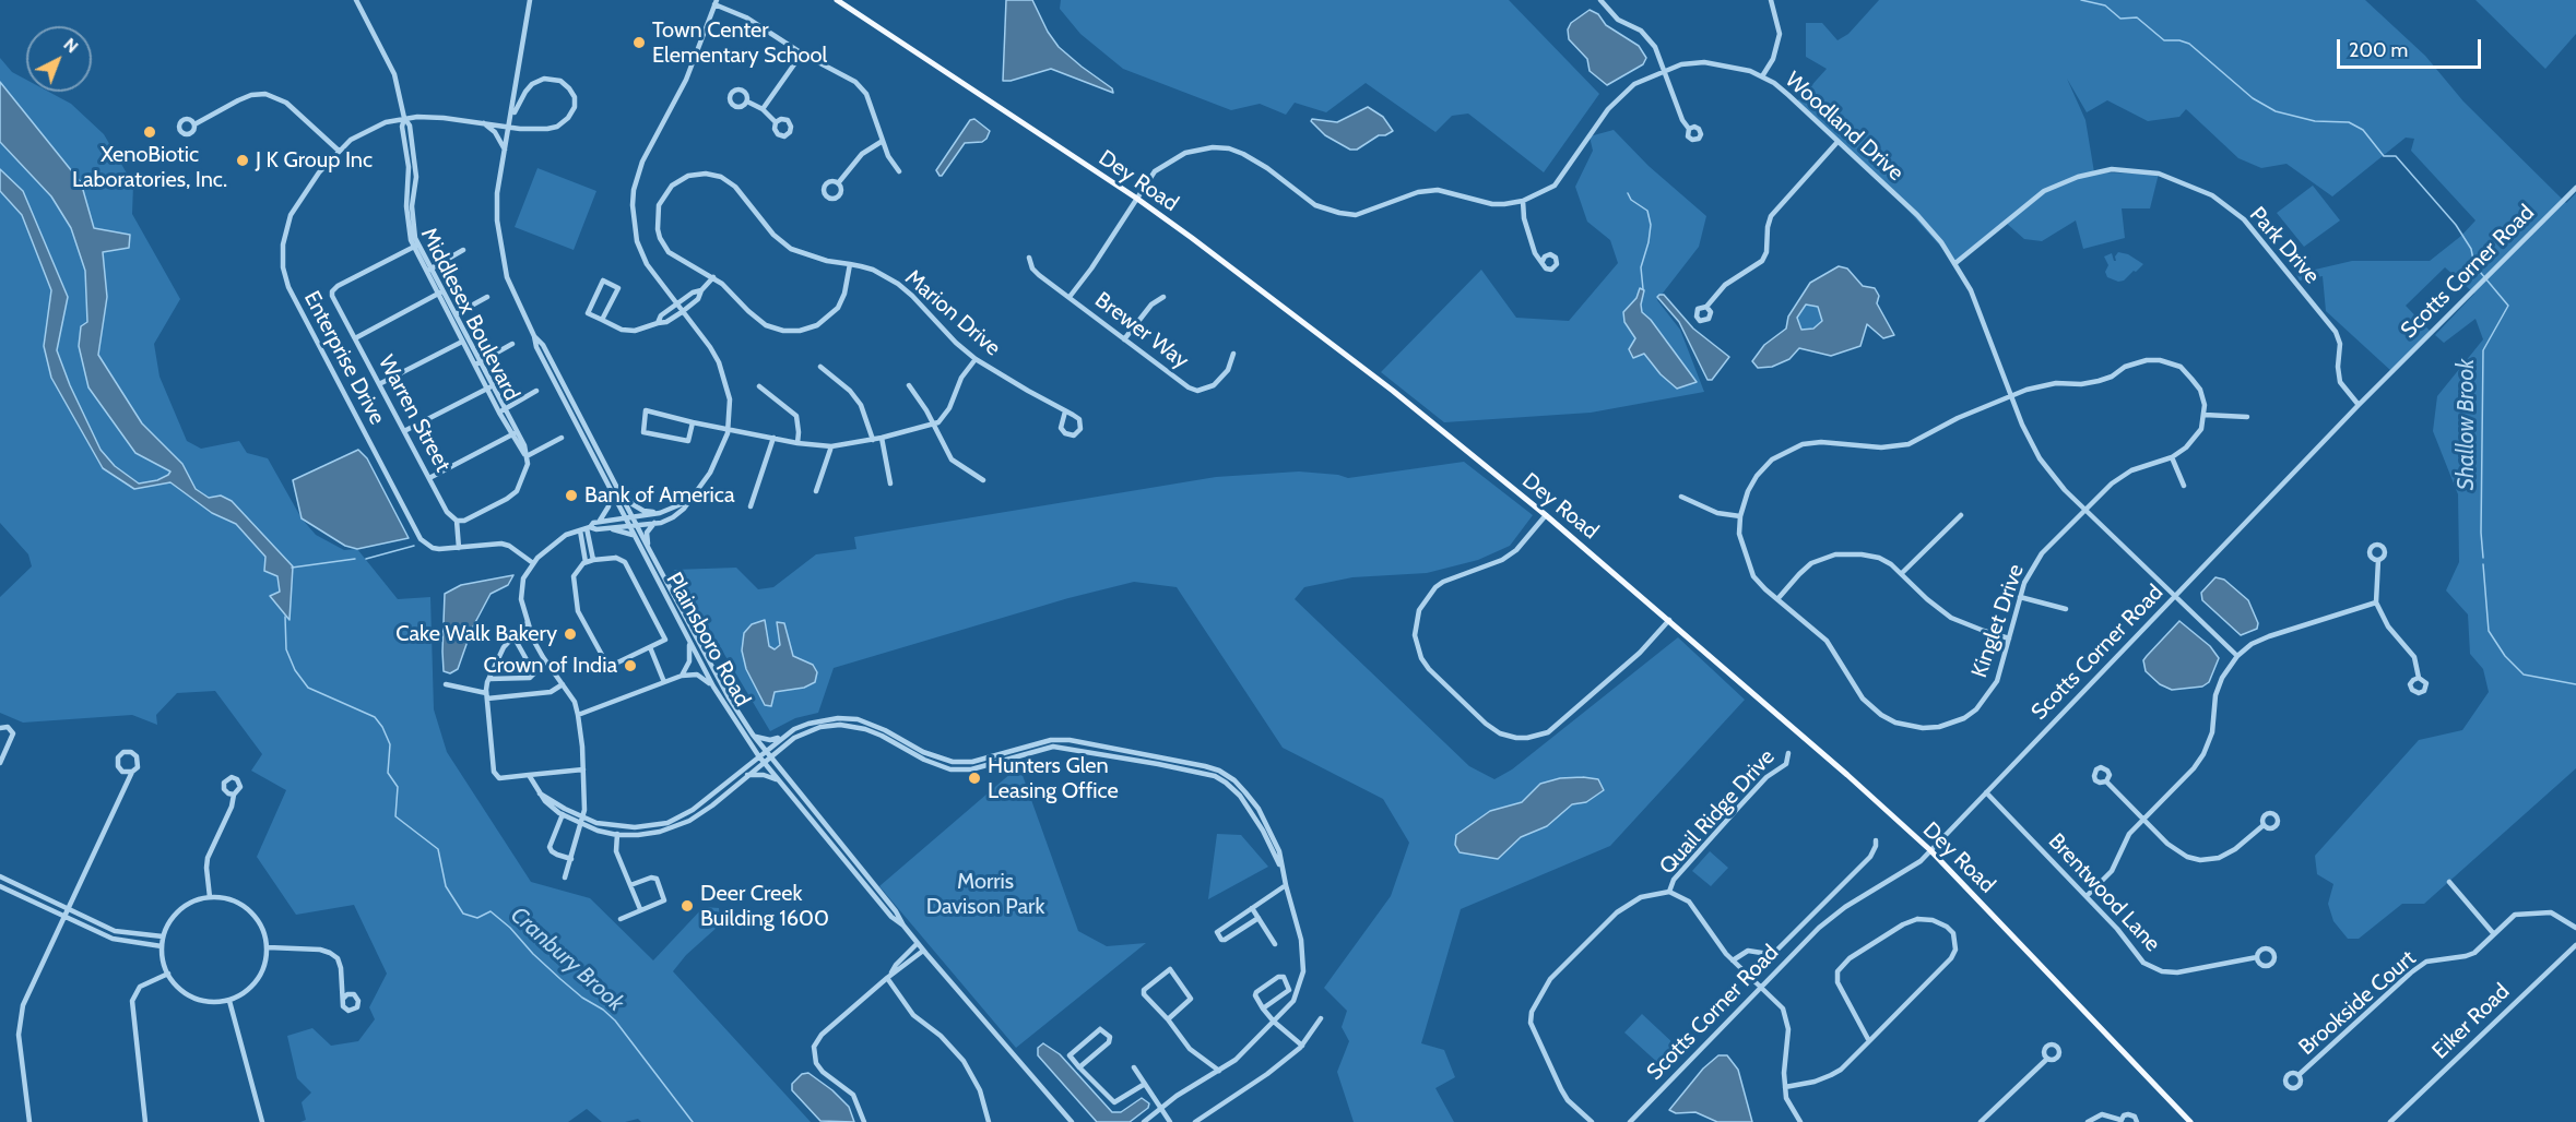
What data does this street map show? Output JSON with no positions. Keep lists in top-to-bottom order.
{
  "streets": {
    "main road": ["Dey Road"],
    "street": [
      "Woodland Drive",
      "Park Drive",
      "Scotts Corner Road",
      "Marion Drive",
      "Middlesex Boulevard",
      "Brewer Way",
      "Enterprise Drive",
      "Warren Street",
      "Kinglet Drive",
      "Plainsboro Road",
      "Quail Ridge Drive",
      "Brentwood Lane",
      "Brookside Court",
      "Eiker Road"
    ]
  },
  "crossings": [
    ["Woodland Drive", "Dey Road"],
    ["Woodland Drive", "Park Drive"],
    ["Woodland Drive", "Scotts Corner Road"],
    ["Woodland Drive", "Brewer Way"],
    ["Woodland Drive", "Kinglet Drive"],
    ["Dey Road", "Scotts Corner Road"],
    ["Park Drive", "Scotts Corner Road"],
    ["Scotts Corner Road", "Quail Ridge Drive"],
    ["Scotts Corner Road", "Brentwood Lane"],
    ["Middlesex Boulevard", "Enterprise Drive"],
    ["Middlesex Boulevard", "Warren Street"]
  ],
  "water": ["Shallow Brook", "Cranbury Brook"],
  "parks": ["Morris Davison Park"],
  "places": [
    "Town Center Elementary School",
    "XenoBiotic Laboratories, Inc.",
    "J K Group Inc",
    "Bank of America",
    "Cake Walk Bakery",
    "Crown of India",
    "Hunters Glen Leasing Office",
    "Deer Creek Building 1600"
  ],
  "scale_bar": "200 m",
  "north": "top right"
}
